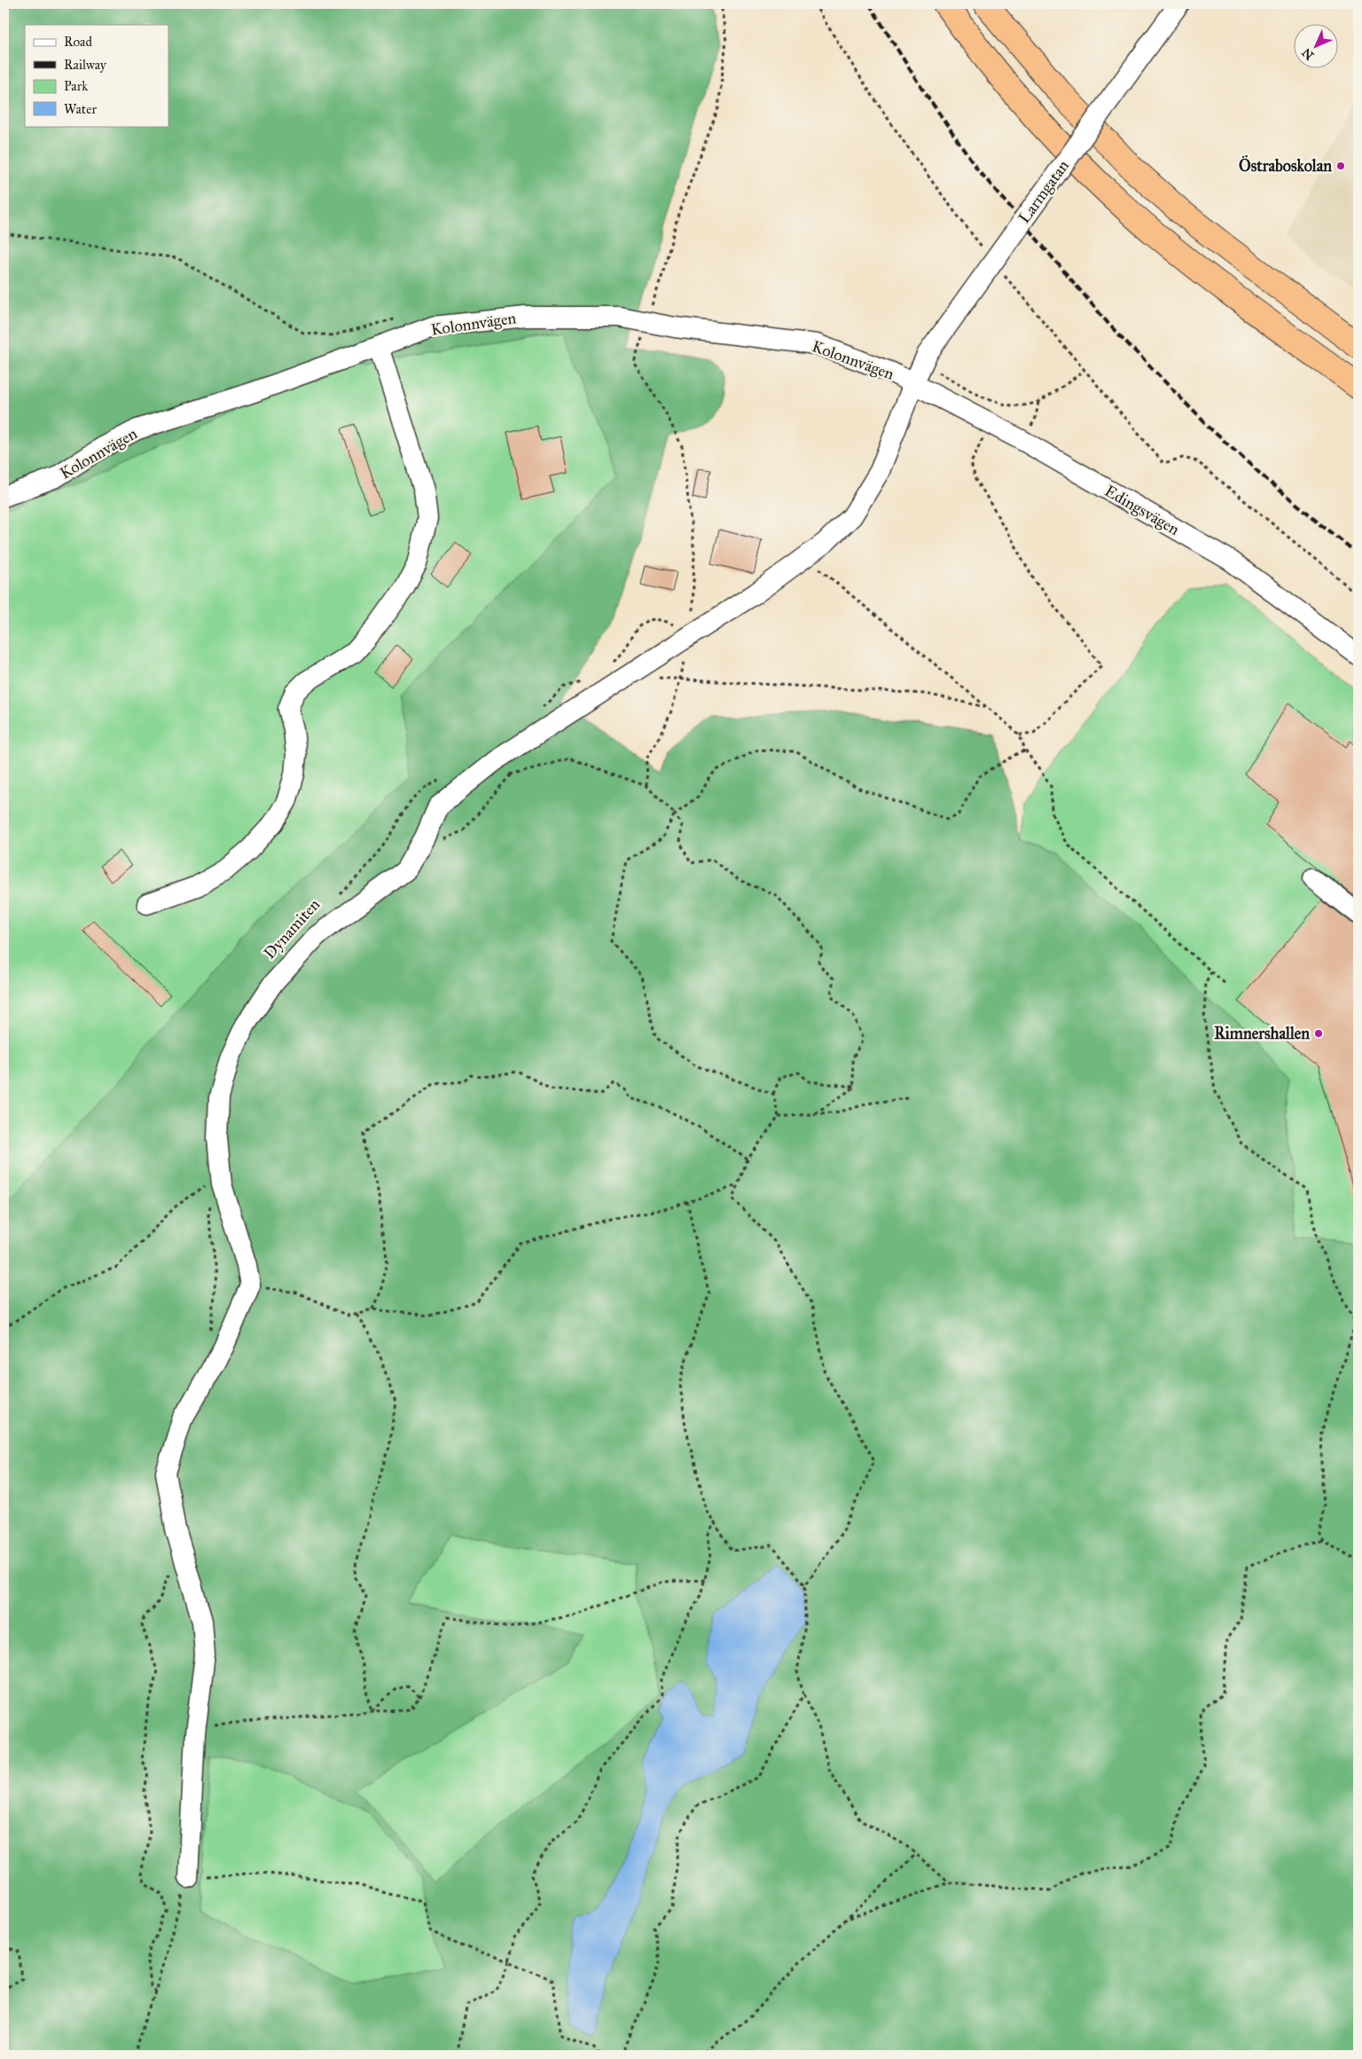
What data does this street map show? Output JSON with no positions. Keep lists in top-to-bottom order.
{
  "streets": {
    "street": ["Larmgatan", "Kolonnvägen", "Edingsvägen"],
    "path": ["Dynamiten"]
  },
  "crossings": [
    ["Larmgatan", "Kolonnvägen"],
    ["Larmgatan", "Edingsvägen"],
    ["Kolonnvägen", "Edingsvägen"]
  ],
  "places": ["Östraboskolan", "Rimnershallen"],
  "legend": [
    "Road",
    "Railway",
    "Park",
    "Water"
  ],
  "north": "bottom left"
}
